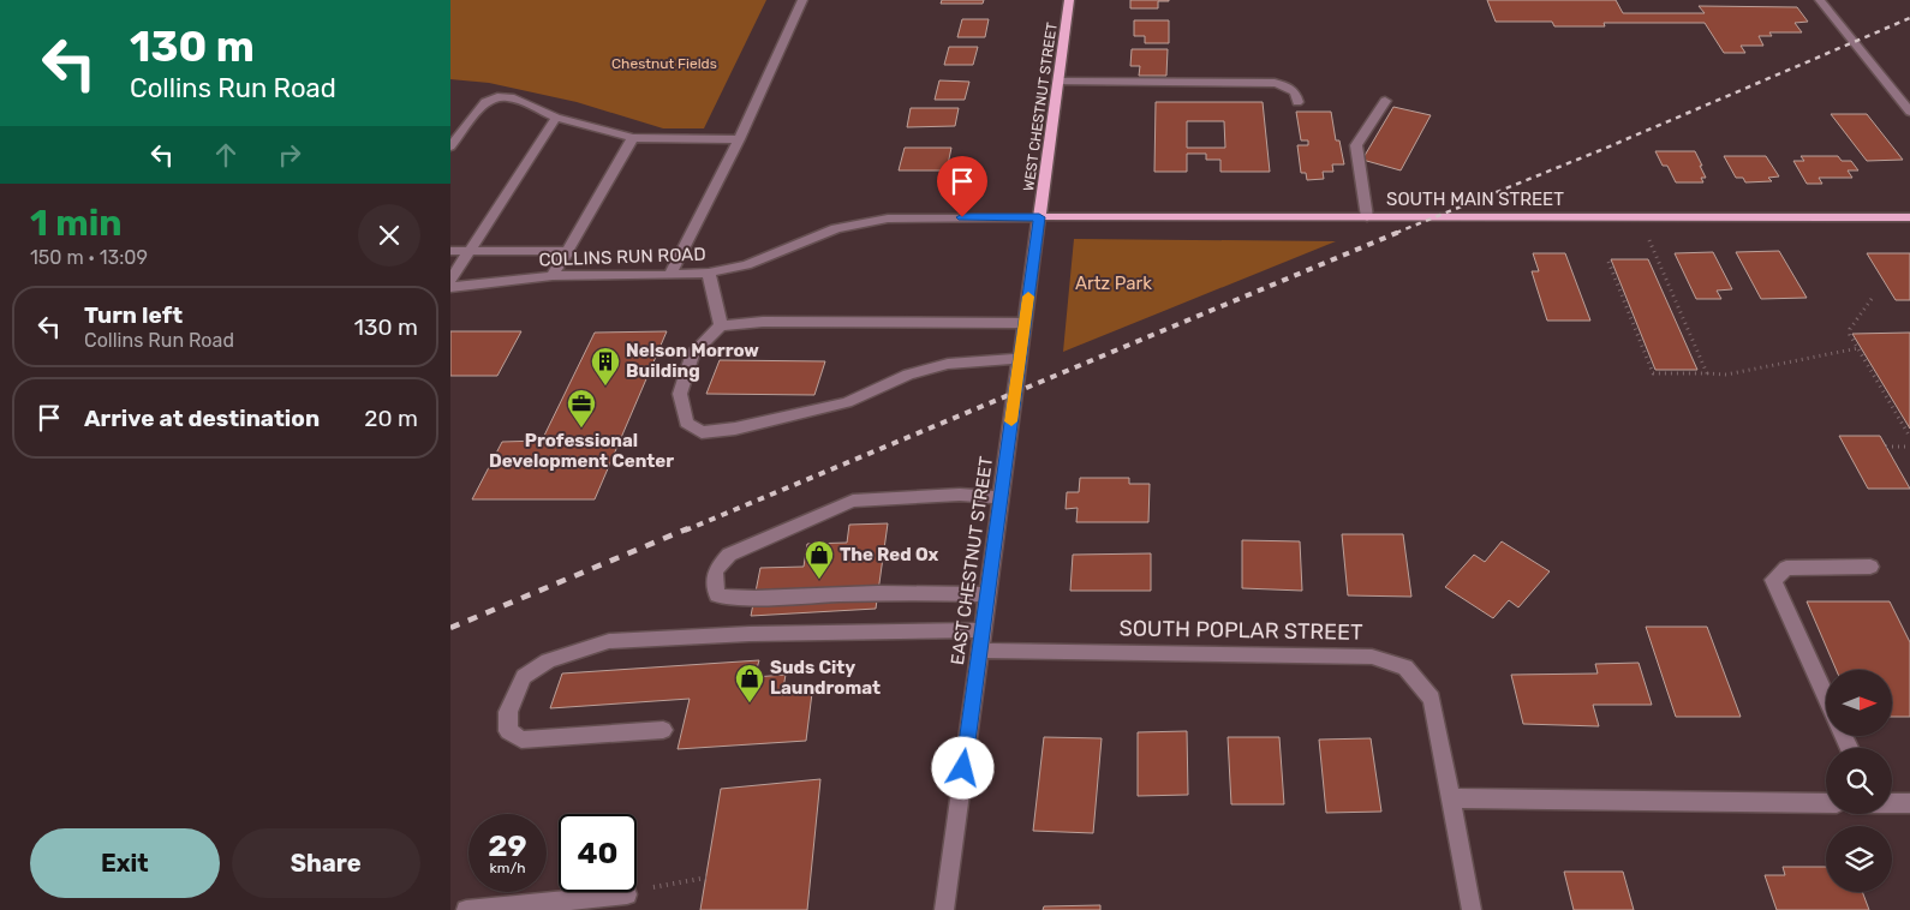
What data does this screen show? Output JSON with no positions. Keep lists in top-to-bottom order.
{
  "streets": {
    "main road": ["WEST CHESTNUT STREET", "SOUTH MAIN STREET"],
    "street": ["COLLINS RUN ROAD", "EAST CHESTNUT STREET", "SOUTH POPLAR STREET"]
  },
  "crossings": [
    ["WEST CHESTNUT STREET", "SOUTH MAIN STREET"],
    ["WEST CHESTNUT STREET", "COLLINS RUN ROAD"],
    ["WEST CHESTNUT STREET", "EAST CHESTNUT STREET"],
    ["SOUTH MAIN STREET", "COLLINS RUN ROAD"],
    ["SOUTH MAIN STREET", "EAST CHESTNUT STREET"],
    ["COLLINS RUN ROAD", "EAST CHESTNUT STREET"],
    ["EAST CHESTNUT STREET", "SOUTH POPLAR STREET"]
  ],
  "parks": ["Chestnut Fields", "Artz Park"],
  "places": {
    "building": ["Nelson Morrow Building"],
    "office": ["Professional Development Center"],
    "shop": ["The Red Ox", "Suds City Laundromat"]
  },
  "north": "right",
  "page": {
    "turn": ["130 m", "Collins Run Road"],
    "heading": ["1 min", "150 m · 13:09"],
    "list": [
      {
        "name": "Turn left",
        "note": "Collins Run Road",
        "value": "130 m"
      },
      {
        "name": "Arrive at destination",
        "value": "20 m"
      }
    ],
    "speed": "29 km/h",
    "limit": "40",
    "buttons": ["Exit", "Share"]
  }
}
